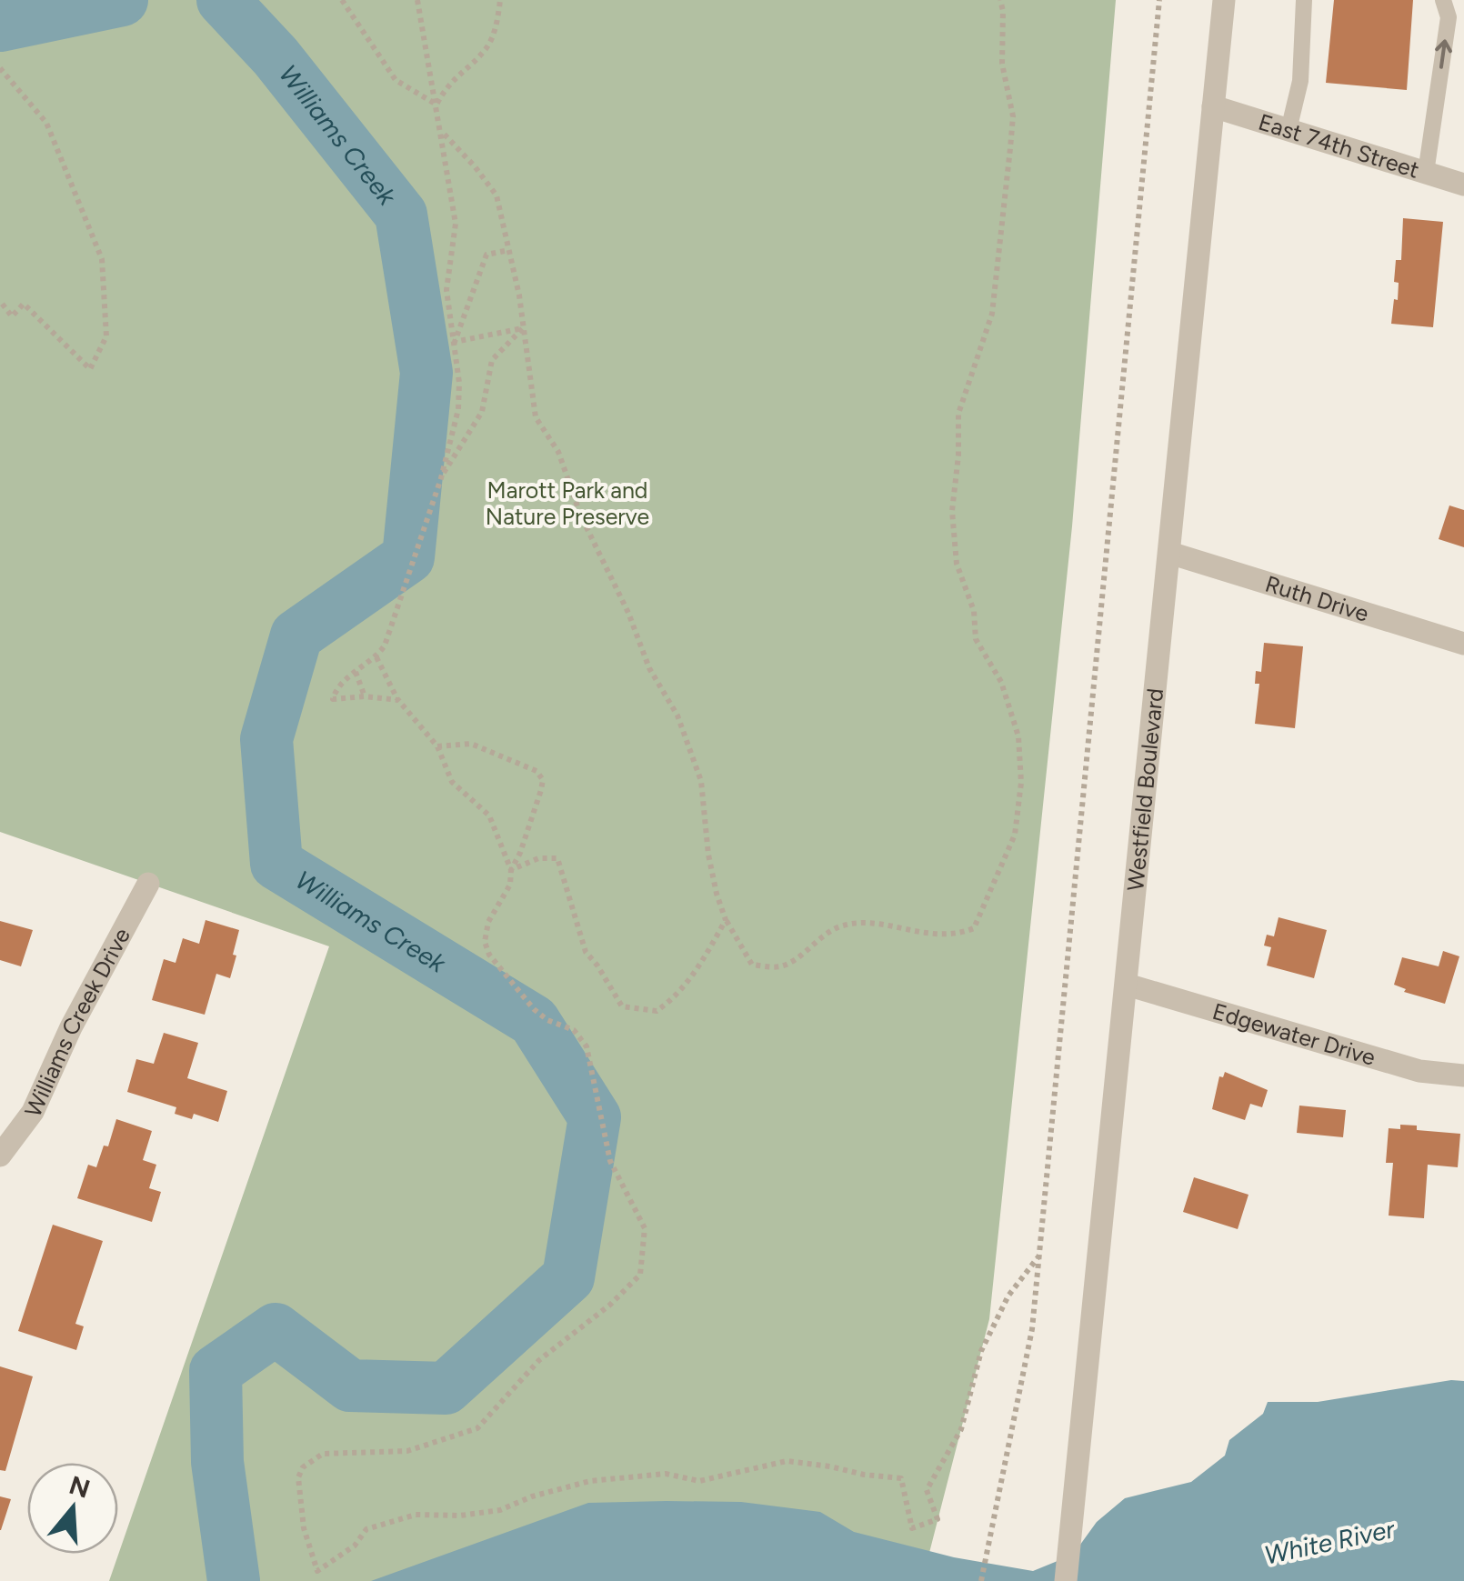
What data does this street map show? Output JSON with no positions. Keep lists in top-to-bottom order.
{
  "streets": {
    "street": [
      "East 74th Street",
      "Ruth Drive",
      "Westfield Boulevard",
      "Williams Creek Drive",
      "Edgewater Drive"
    ]
  },
  "crossings": [
    ["East 74th Street", "Westfield Boulevard"],
    ["Ruth Drive", "Westfield Boulevard"],
    ["Westfield Boulevard", "Edgewater Drive"]
  ],
  "water": ["Williams Creek", "White River"],
  "parks": ["Marott Park and Nature Preserve"],
  "north": "top"
}
